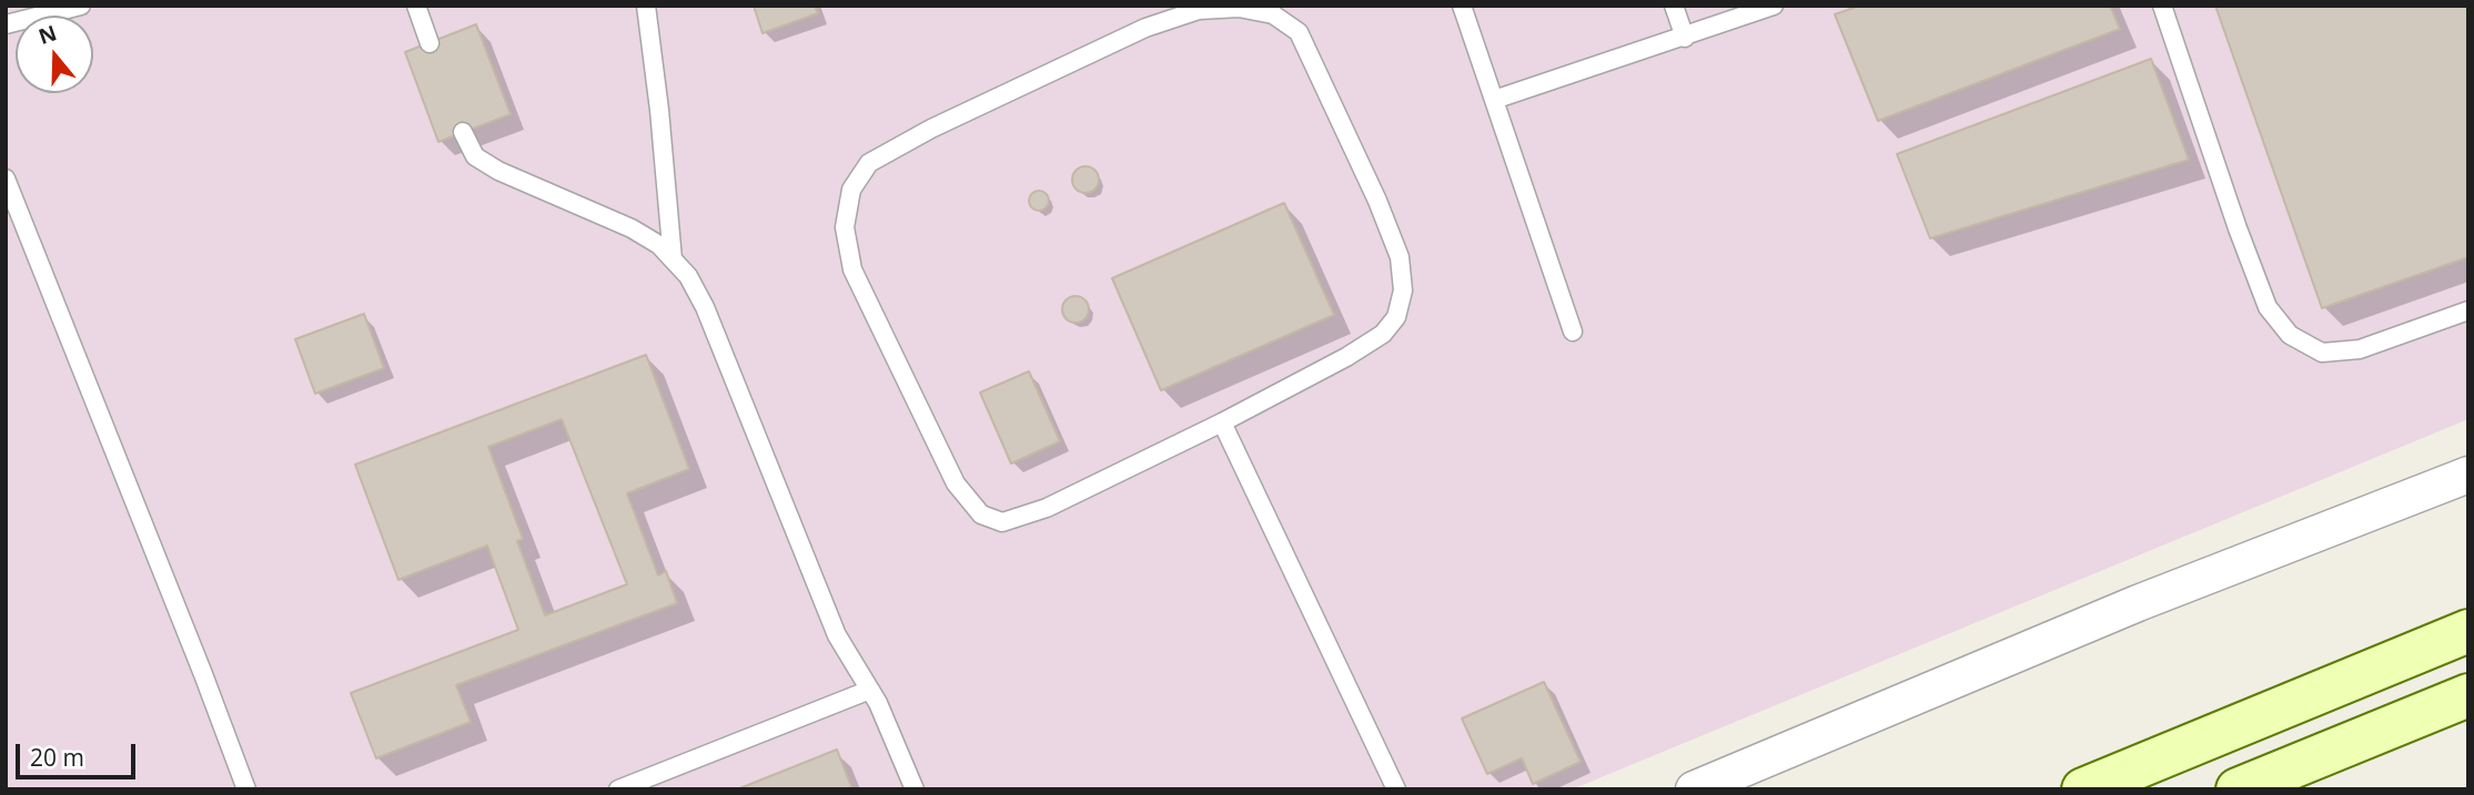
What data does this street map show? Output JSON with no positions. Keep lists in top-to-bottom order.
{
  "scale_bar": "20 m",
  "north": "top"
}
